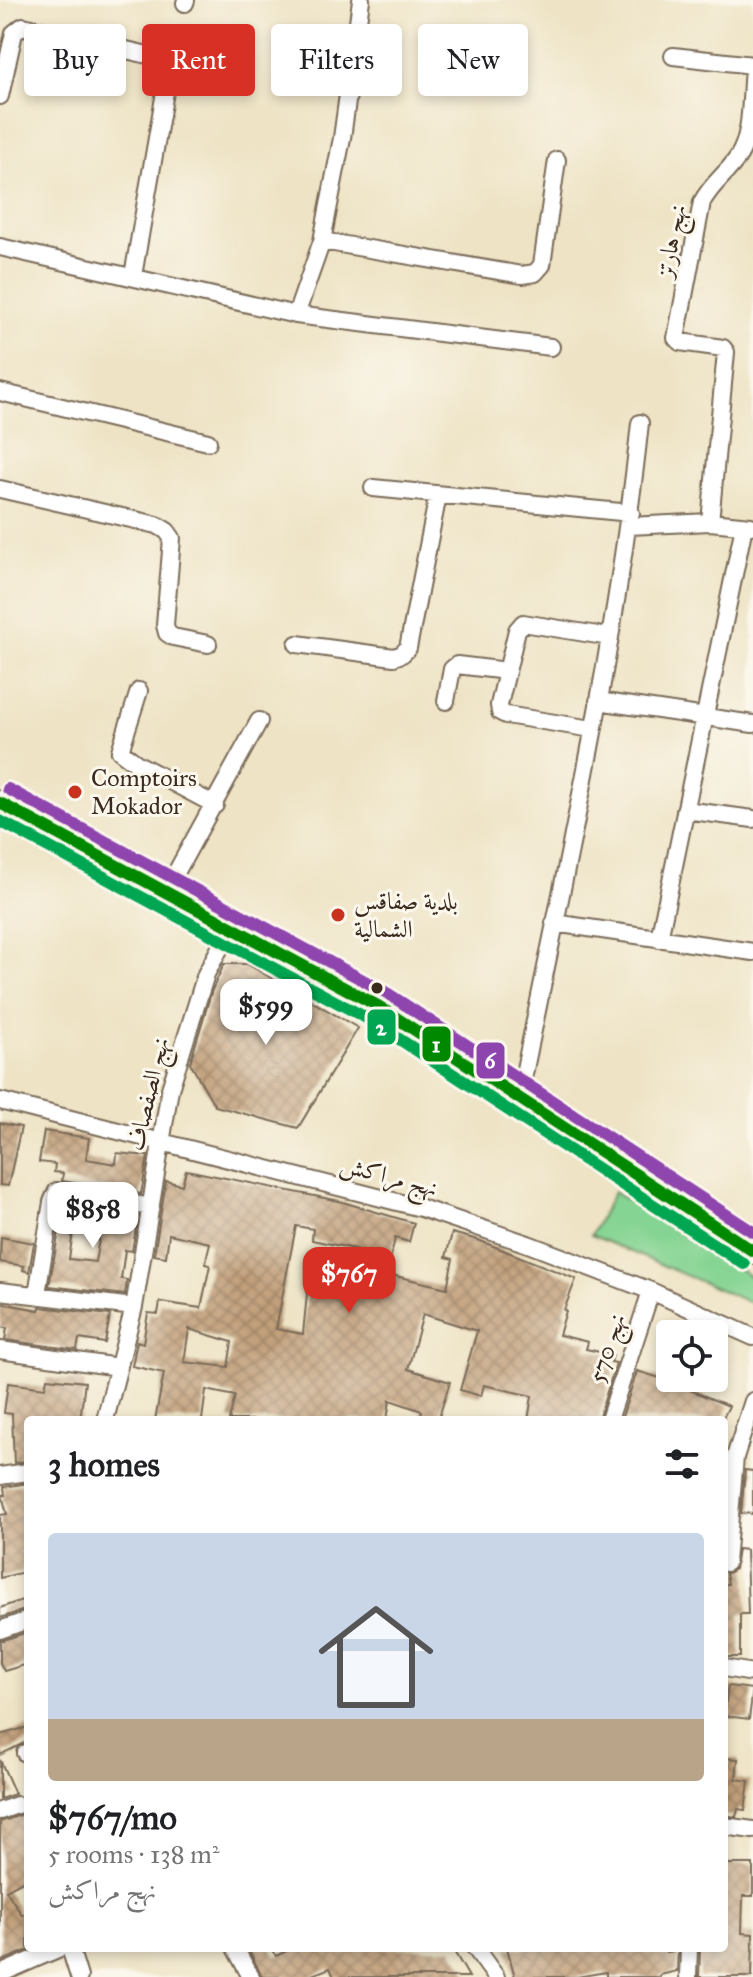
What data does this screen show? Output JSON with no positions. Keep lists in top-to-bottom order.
{
  "streets": {
    "street": [
      "نهج هارتز",
      "نهج الصفصاف",
      "نهج مراكش",
      "نهج 570"
    ]
  },
  "crossings": [
    ["نهج الصفصاف", "نهج مراكش"],
    ["نهج مراكش", "نهج 570"]
  ],
  "places": ["Comptoirs Mokador", "بلدية صفاقس الشمالية"],
  "lines": ["transit line 6", "transit line 1", "transit line 2"],
  "page": {
    "chip": [
      "Buy",
      "Rent",
      "Filters",
      "New"
    ],
    "price": ["$599", "$858", "$767"],
    "heading": "3 homes",
    "list": [
      {
        "name": "$767/mo",
        "note": "5 rooms · 138 m² · نهج مراكش"
      }
    ]
  }
}
